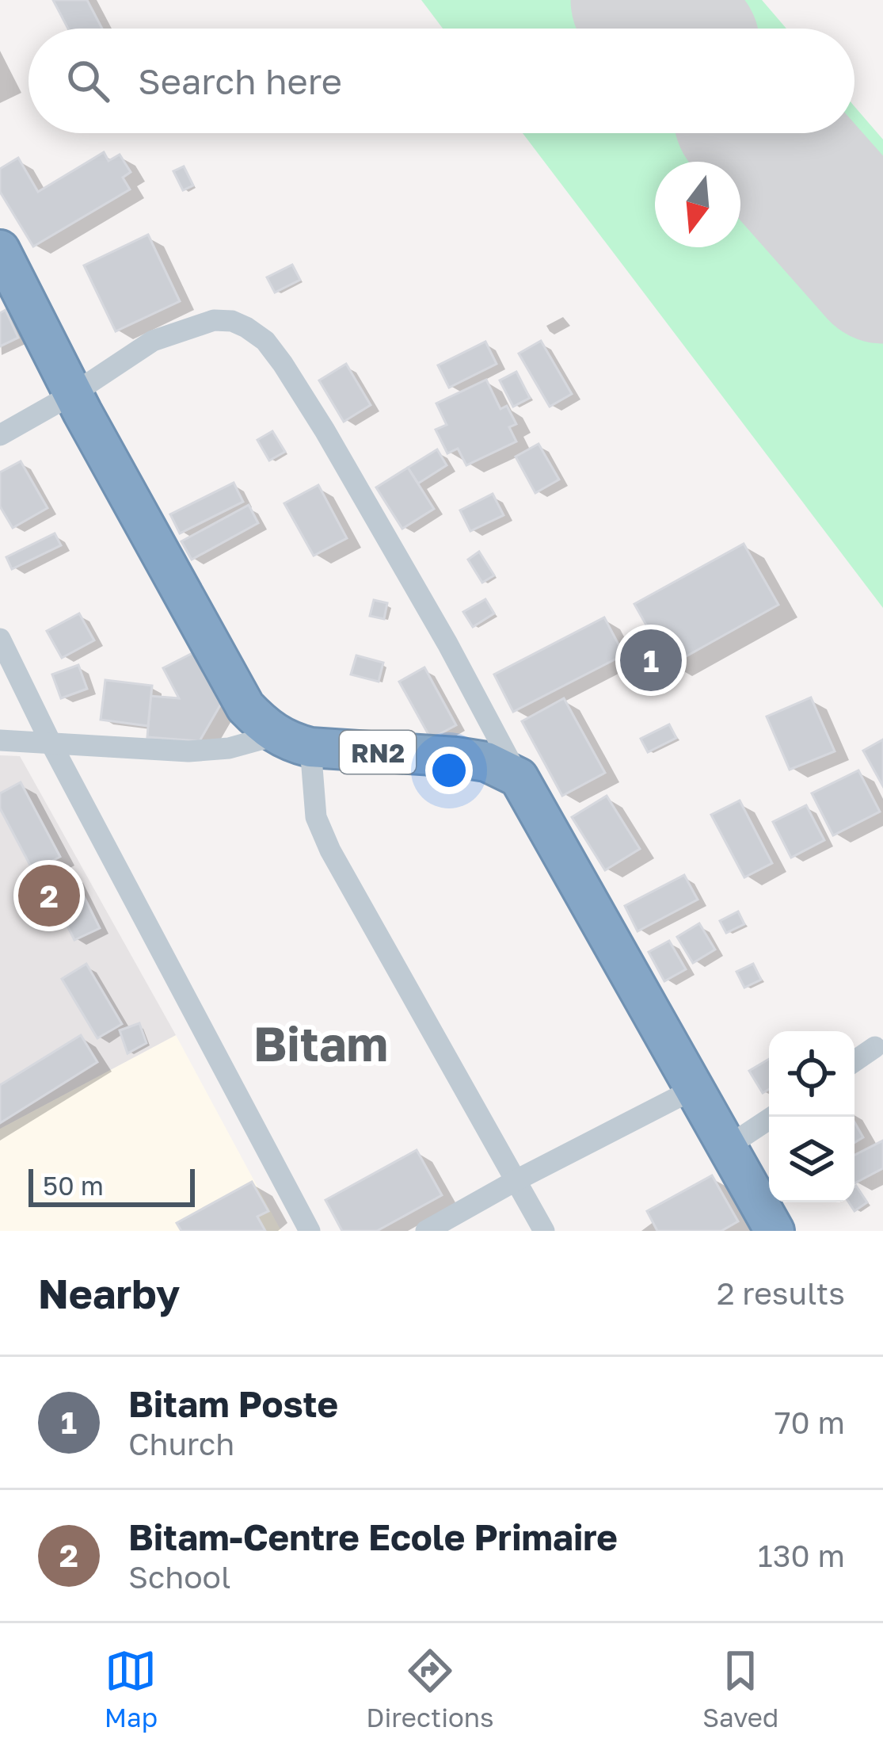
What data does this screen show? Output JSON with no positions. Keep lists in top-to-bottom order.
{
  "streets": {
    "highway": ["RN2"]
  },
  "districts": ["Bitam"],
  "scale_bar": "50 m",
  "north": "bottom",
  "page": {
    "search": "Search here",
    "pins": ["1", "2"],
    "scale": "50 m",
    "heading": ["Nearby", "2 results"],
    "list": [
      {
        "mark": "1",
        "name": "Bitam Poste",
        "note": "Church",
        "value": "70 m"
      },
      {
        "mark": "2",
        "name": "Bitam-Centre Ecole Primaire",
        "note": "School",
        "value": "130 m"
      }
    ],
    "nav": ["Map", "Directions", "Saved"]
  }
}
